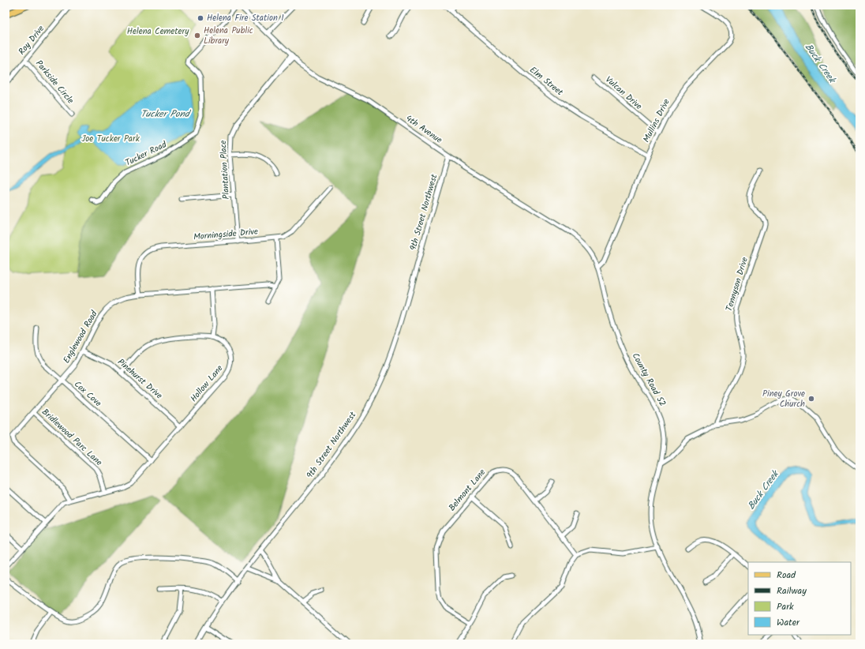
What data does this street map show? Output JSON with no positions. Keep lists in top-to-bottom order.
{
  "streets": {
    "street": [
      "Roy Drive",
      "Elm Street",
      "Parkside Circle",
      "Vulcan Drive",
      "Mullins Drive",
      "4th Avenue",
      "Tucker Road",
      "Plantation Place",
      "9th Street Northwest",
      "Morningside Drive",
      "Tennyson Drive",
      "Englewood Road",
      "Pinehurst Drive",
      "County Road 52",
      "Hollow Lane",
      "Cox Cove",
      "Bridlewood Parc Lane",
      "Belmont Lane"
    ]
  },
  "crossings": [
    ["Roy Drive", "Parkside Circle"],
    ["Elm Street", "Mullins Drive"],
    ["Vulcan Drive", "Mullins Drive"],
    ["Mullins Drive", "4th Avenue"],
    ["Mullins Drive", "County Road 52"],
    ["4th Avenue", "Tucker Road"],
    ["4th Avenue", "Plantation Place"],
    ["4th Avenue", "9th Street Northwest"],
    ["4th Avenue", "County Road 52"],
    ["Plantation Place", "Morningside Drive"],
    ["Morningside Drive", "Englewood Road"],
    ["Englewood Road", "Pinehurst Drive"],
    ["Englewood Road", "Hollow Lane"],
    ["Englewood Road", "Cox Cove"],
    ["Englewood Road", "Bridlewood Parc Lane"],
    ["Pinehurst Drive", "Hollow Lane"],
    ["Hollow Lane", "Cox Cove"],
    ["Hollow Lane", "Bridlewood Parc Lane"]
  ],
  "water": ["Buck Creek", "Tucker Pond"],
  "parks": ["Helena Cemetery", "Joe Tucker Park"],
  "places": ["Helena Fire Station 1", "Helena Public Library", "Piney Grove Church"],
  "legend": [
    "Road",
    "Railway",
    "Park",
    "Water"
  ]
}
